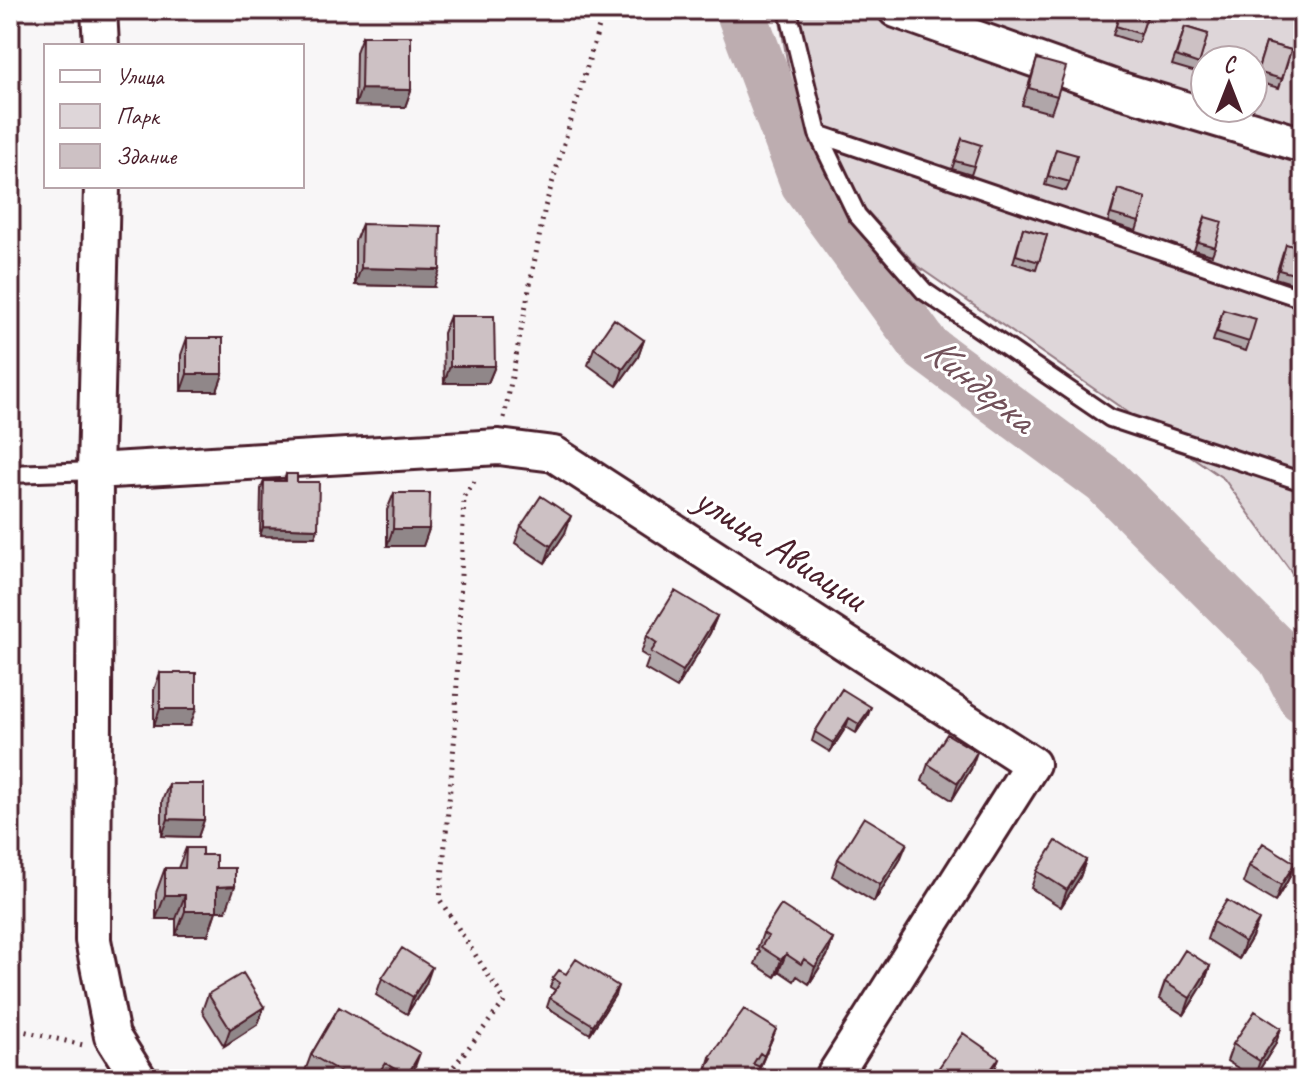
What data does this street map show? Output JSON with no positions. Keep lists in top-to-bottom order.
{
  "streets": {
    "street": ["улица Авиации"]
  },
  "water": ["Киндерка"],
  "legend": ["Улица", "Парк", "Здание"],
  "north": "top"
}
